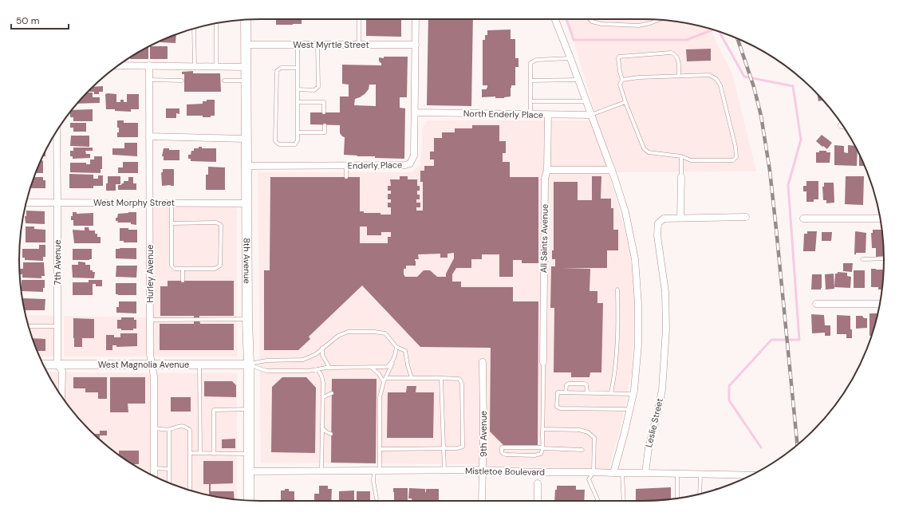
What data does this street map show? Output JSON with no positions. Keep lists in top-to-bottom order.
{
  "streets": {
    "main road": ["8th Avenue"],
    "street": [
      "West Myrtle Street",
      "North Enderly Place",
      "Enderly Place",
      "West Morphy Street",
      "All Saints Avenue",
      "7th Avenue",
      "Hurley Avenue",
      "West Magnolia Avenue",
      "Leslie Street",
      "9th Avenue",
      "Mistletoe Boulevard"
    ]
  },
  "crossings": [
    ["West Myrtle Street", "Enderly Place"],
    ["West Myrtle Street", "8th Avenue"],
    ["North Enderly Place", "Enderly Place"],
    ["North Enderly Place", "All Saints Avenue"],
    ["Enderly Place", "8th Avenue"],
    ["West Morphy Street", "8th Avenue"],
    ["West Morphy Street", "7th Avenue"],
    ["West Morphy Street", "Hurley Avenue"],
    ["8th Avenue", "West Magnolia Avenue"],
    ["8th Avenue", "Mistletoe Boulevard"],
    ["7th Avenue", "West Magnolia Avenue"],
    ["Hurley Avenue", "West Magnolia Avenue"],
    ["Leslie Street", "Mistletoe Boulevard"],
    ["9th Avenue", "Mistletoe Boulevard"]
  ],
  "scale_bar": "50 m"
}
